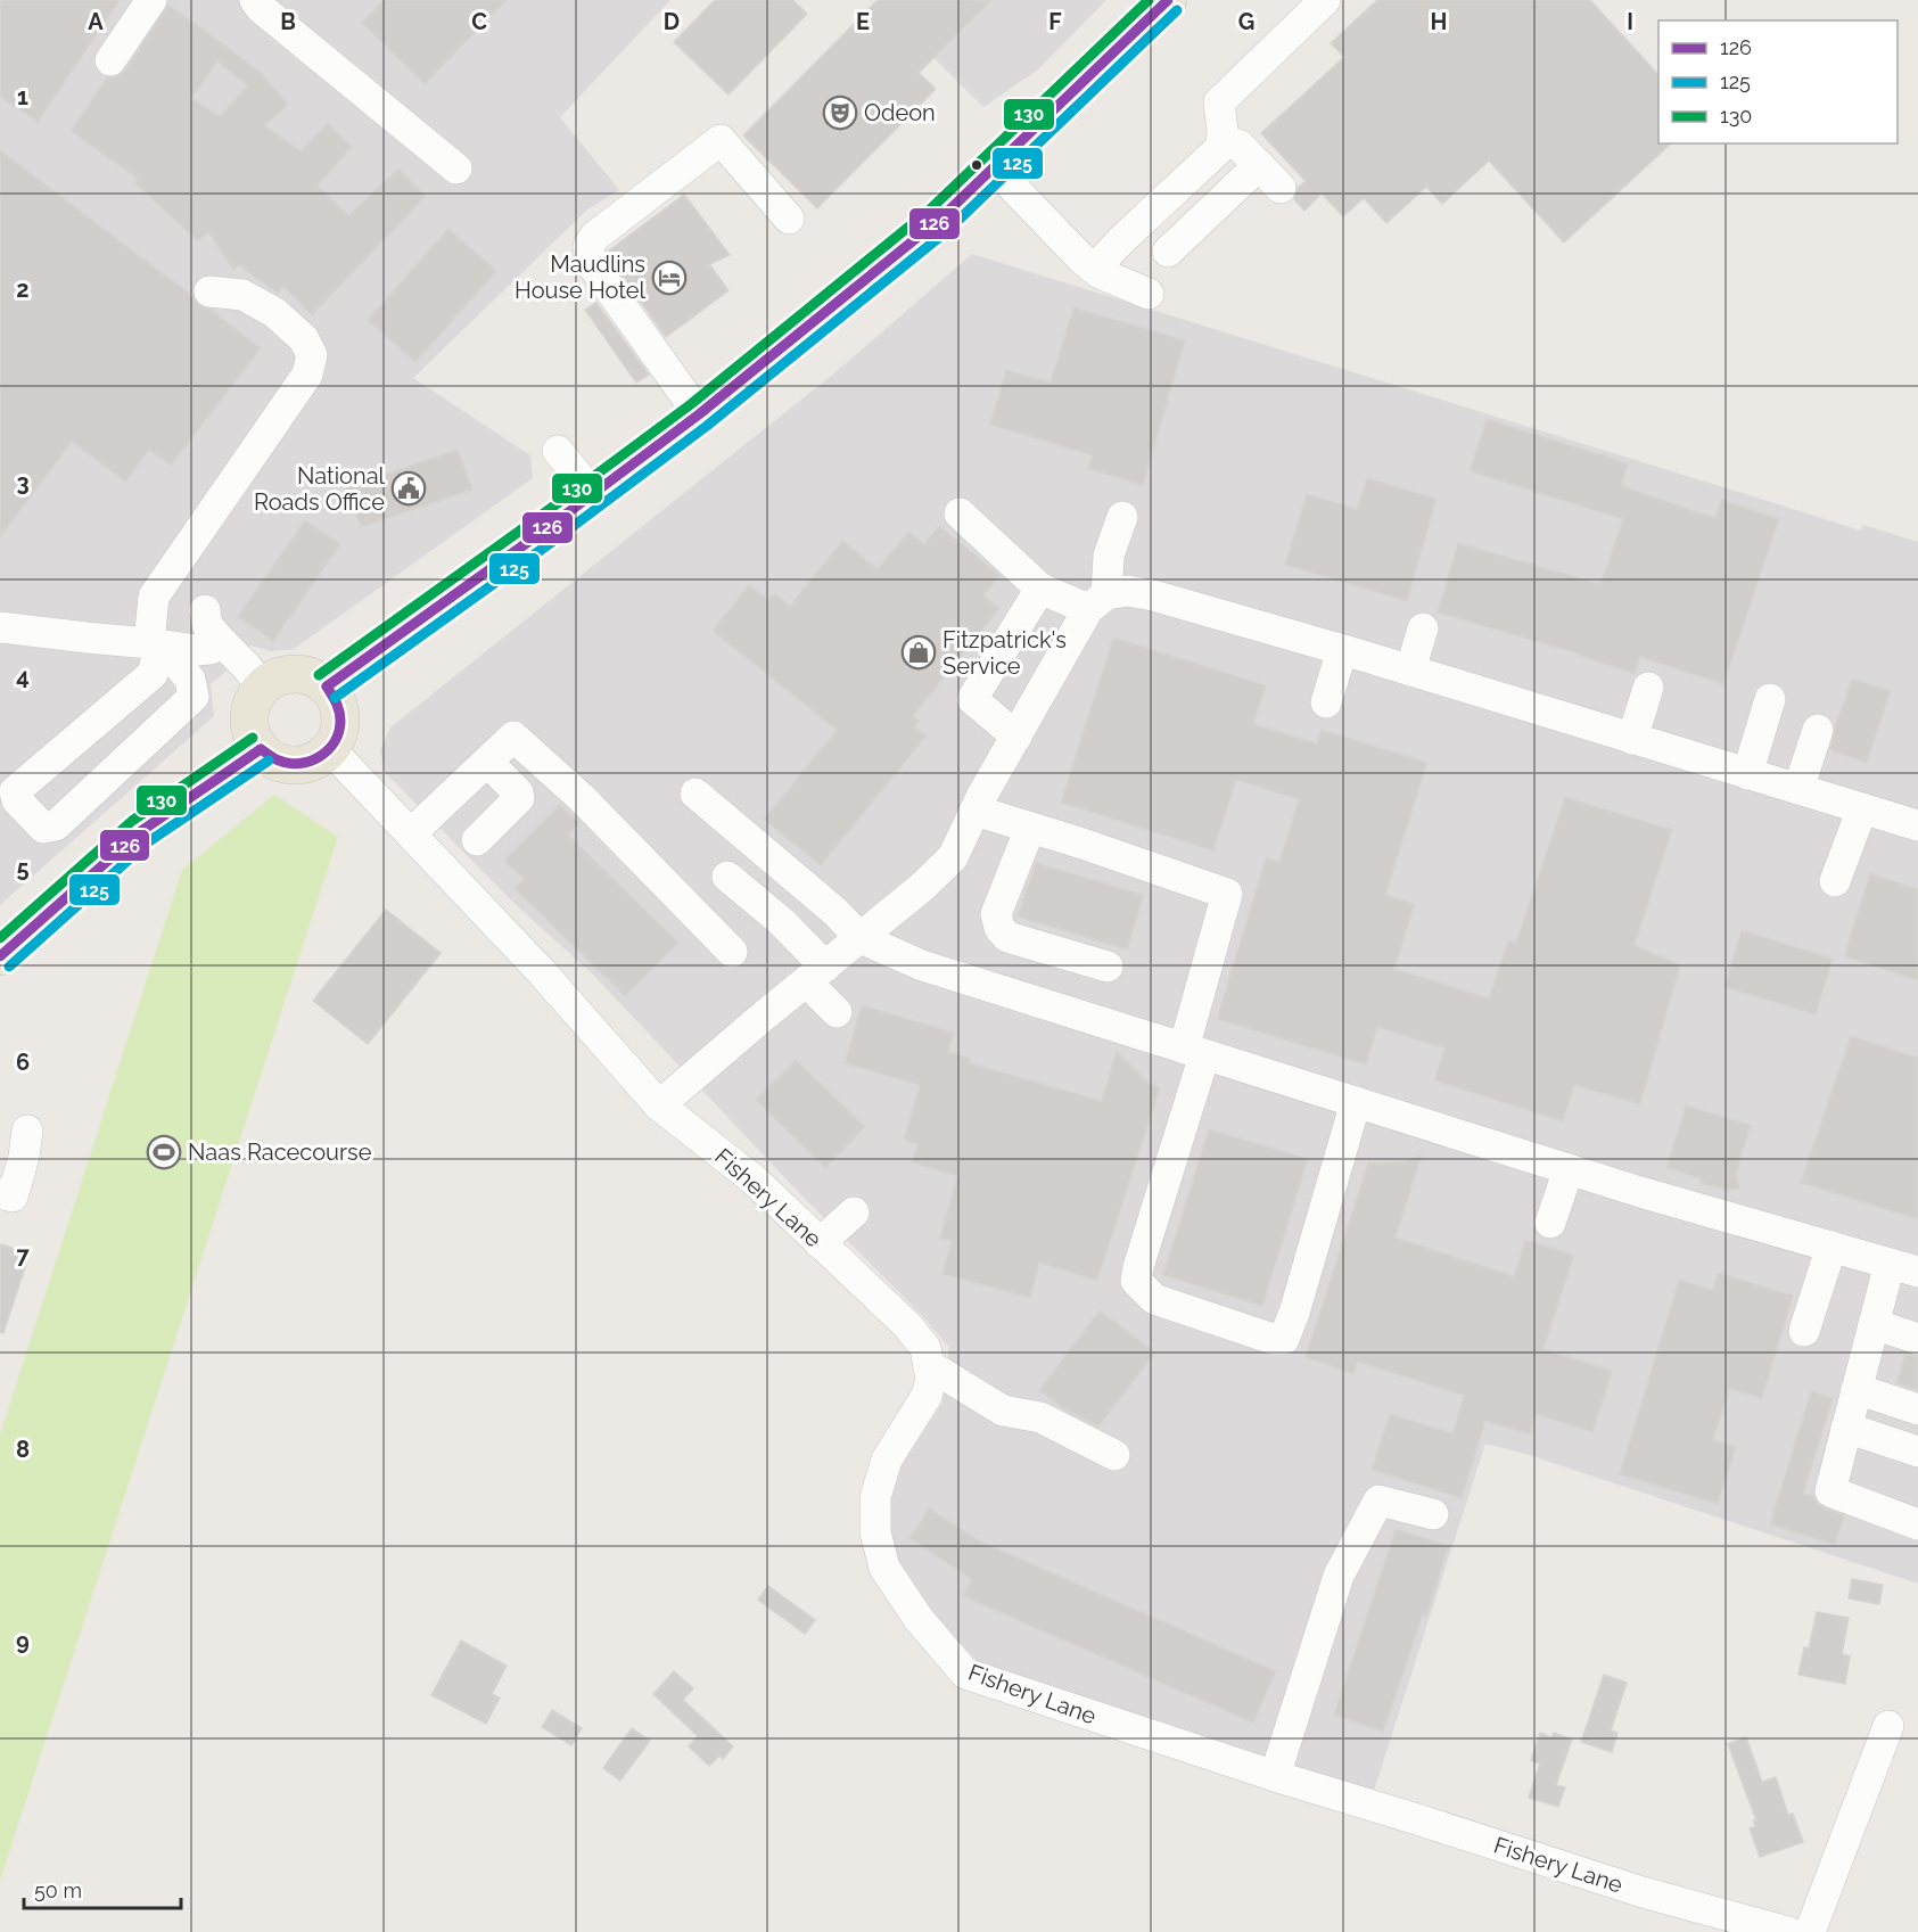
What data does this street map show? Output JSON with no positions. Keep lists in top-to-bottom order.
{
  "streets": {
    "street": ["Fishery Lane"]
  },
  "places": {
    "theatre": ["Odeon"],
    "hotel": ["Maudlins House Hotel"],
    "public building": ["National Roads Office"],
    "shop": ["Fitzpatrick's Service"],
    "sports": ["Naas Racecourse"]
  },
  "lines": ["transit line 126", "transit line 130", "transit line 125"],
  "legend": ["126", "125", "130"],
  "scale_bar": "50 m",
  "grid": {
    "columns": [
      "A",
      "B",
      "C",
      "D",
      "E",
      "F",
      "G",
      "H",
      "I"
    ],
    "rows": [
      "1",
      "2",
      "3",
      "4",
      "5",
      "6",
      "7",
      "8",
      "9"
    ]
  }
}
